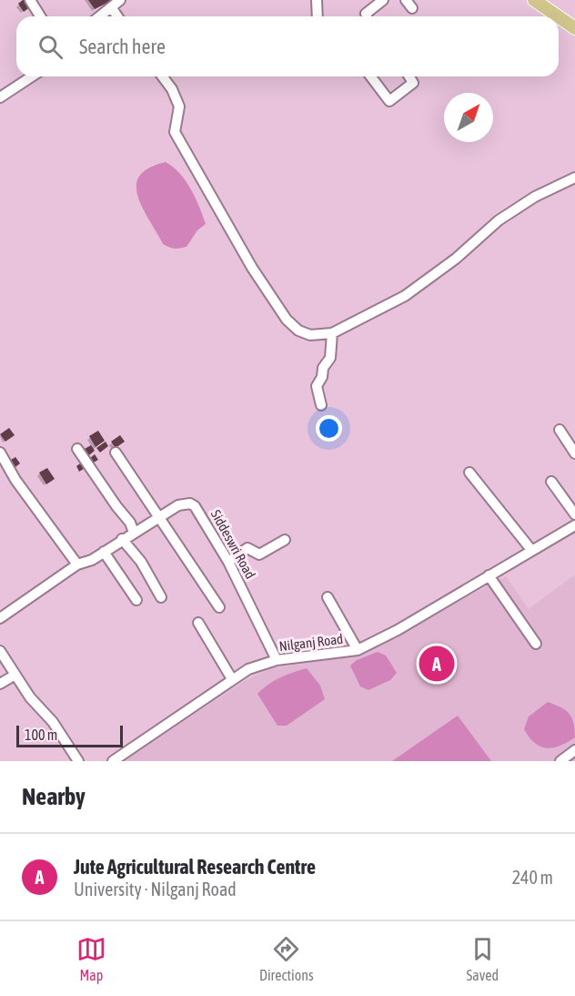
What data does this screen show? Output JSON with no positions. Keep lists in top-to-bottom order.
{
  "streets": {
    "street": ["Siddeswri Road", "Nilganj Road"]
  },
  "crossings": [
    ["Siddeswri Road", "Nilganj Road"]
  ],
  "scale_bar": "100 m",
  "north": "top right",
  "page": {
    "search": "Search here",
    "pins": "A",
    "scale": "100 m",
    "heading": "Nearby",
    "list": [
      {
        "mark": "A",
        "name": "Jute Agricultural Research Centre",
        "note": "University · Nilganj Road",
        "value": "240 m"
      }
    ],
    "nav": ["Map", "Directions", "Saved"]
  }
}
